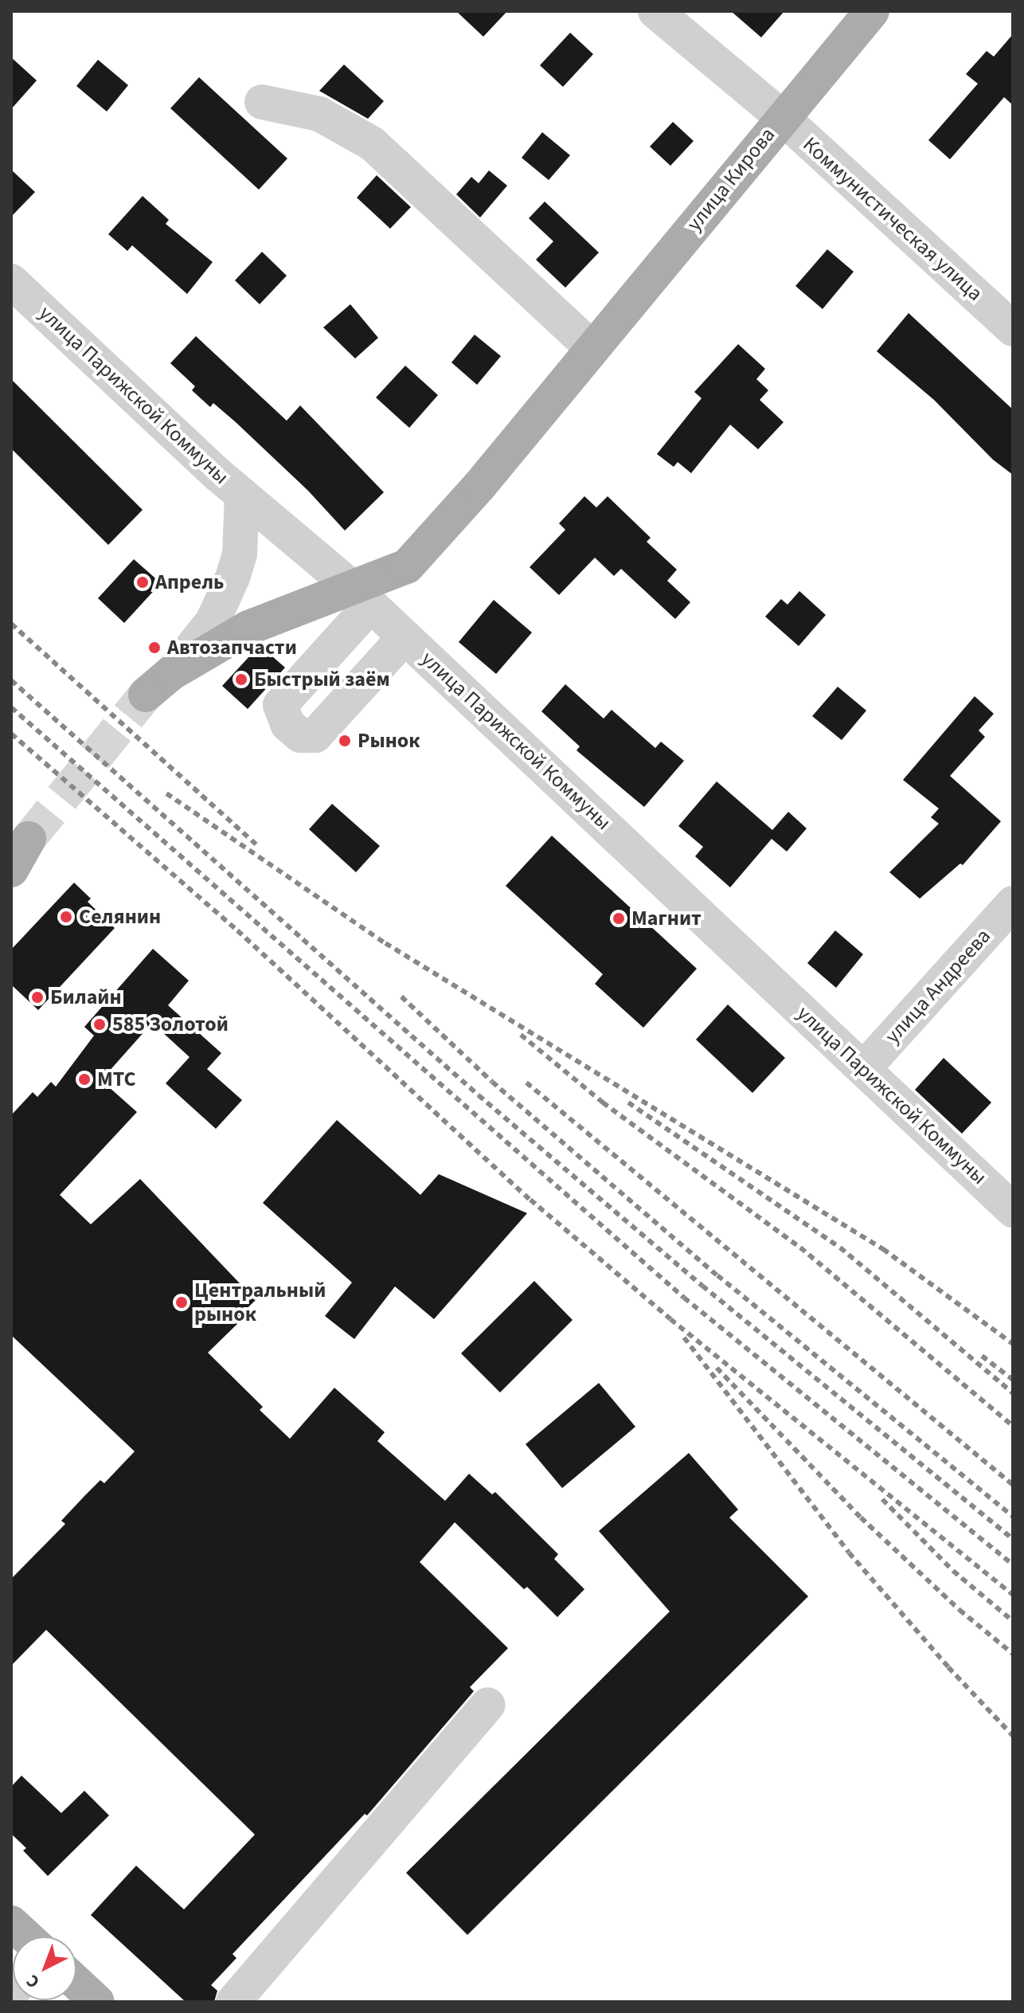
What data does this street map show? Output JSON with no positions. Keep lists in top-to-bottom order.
{
  "streets": {
    "main road": ["улица Кирова"],
    "street": ["Коммунистическая улица", "улица Парижской Коммуны", "улица Андреева"]
  },
  "crossings": [
    ["улица Кирова", "Коммунистическая улица"],
    ["улица Кирова", "улица Парижской Коммуны"],
    ["улица Парижской Коммуны", "улица Андреева"]
  ],
  "places": [
    "Апрель",
    "Автозапчасти",
    "Быстрый заём",
    "Рынок",
    "Селянин",
    "Магнит",
    "Билайн",
    "585 Золотой",
    "МТС",
    "Центральный рынок"
  ],
  "north": "bottom left"
}
